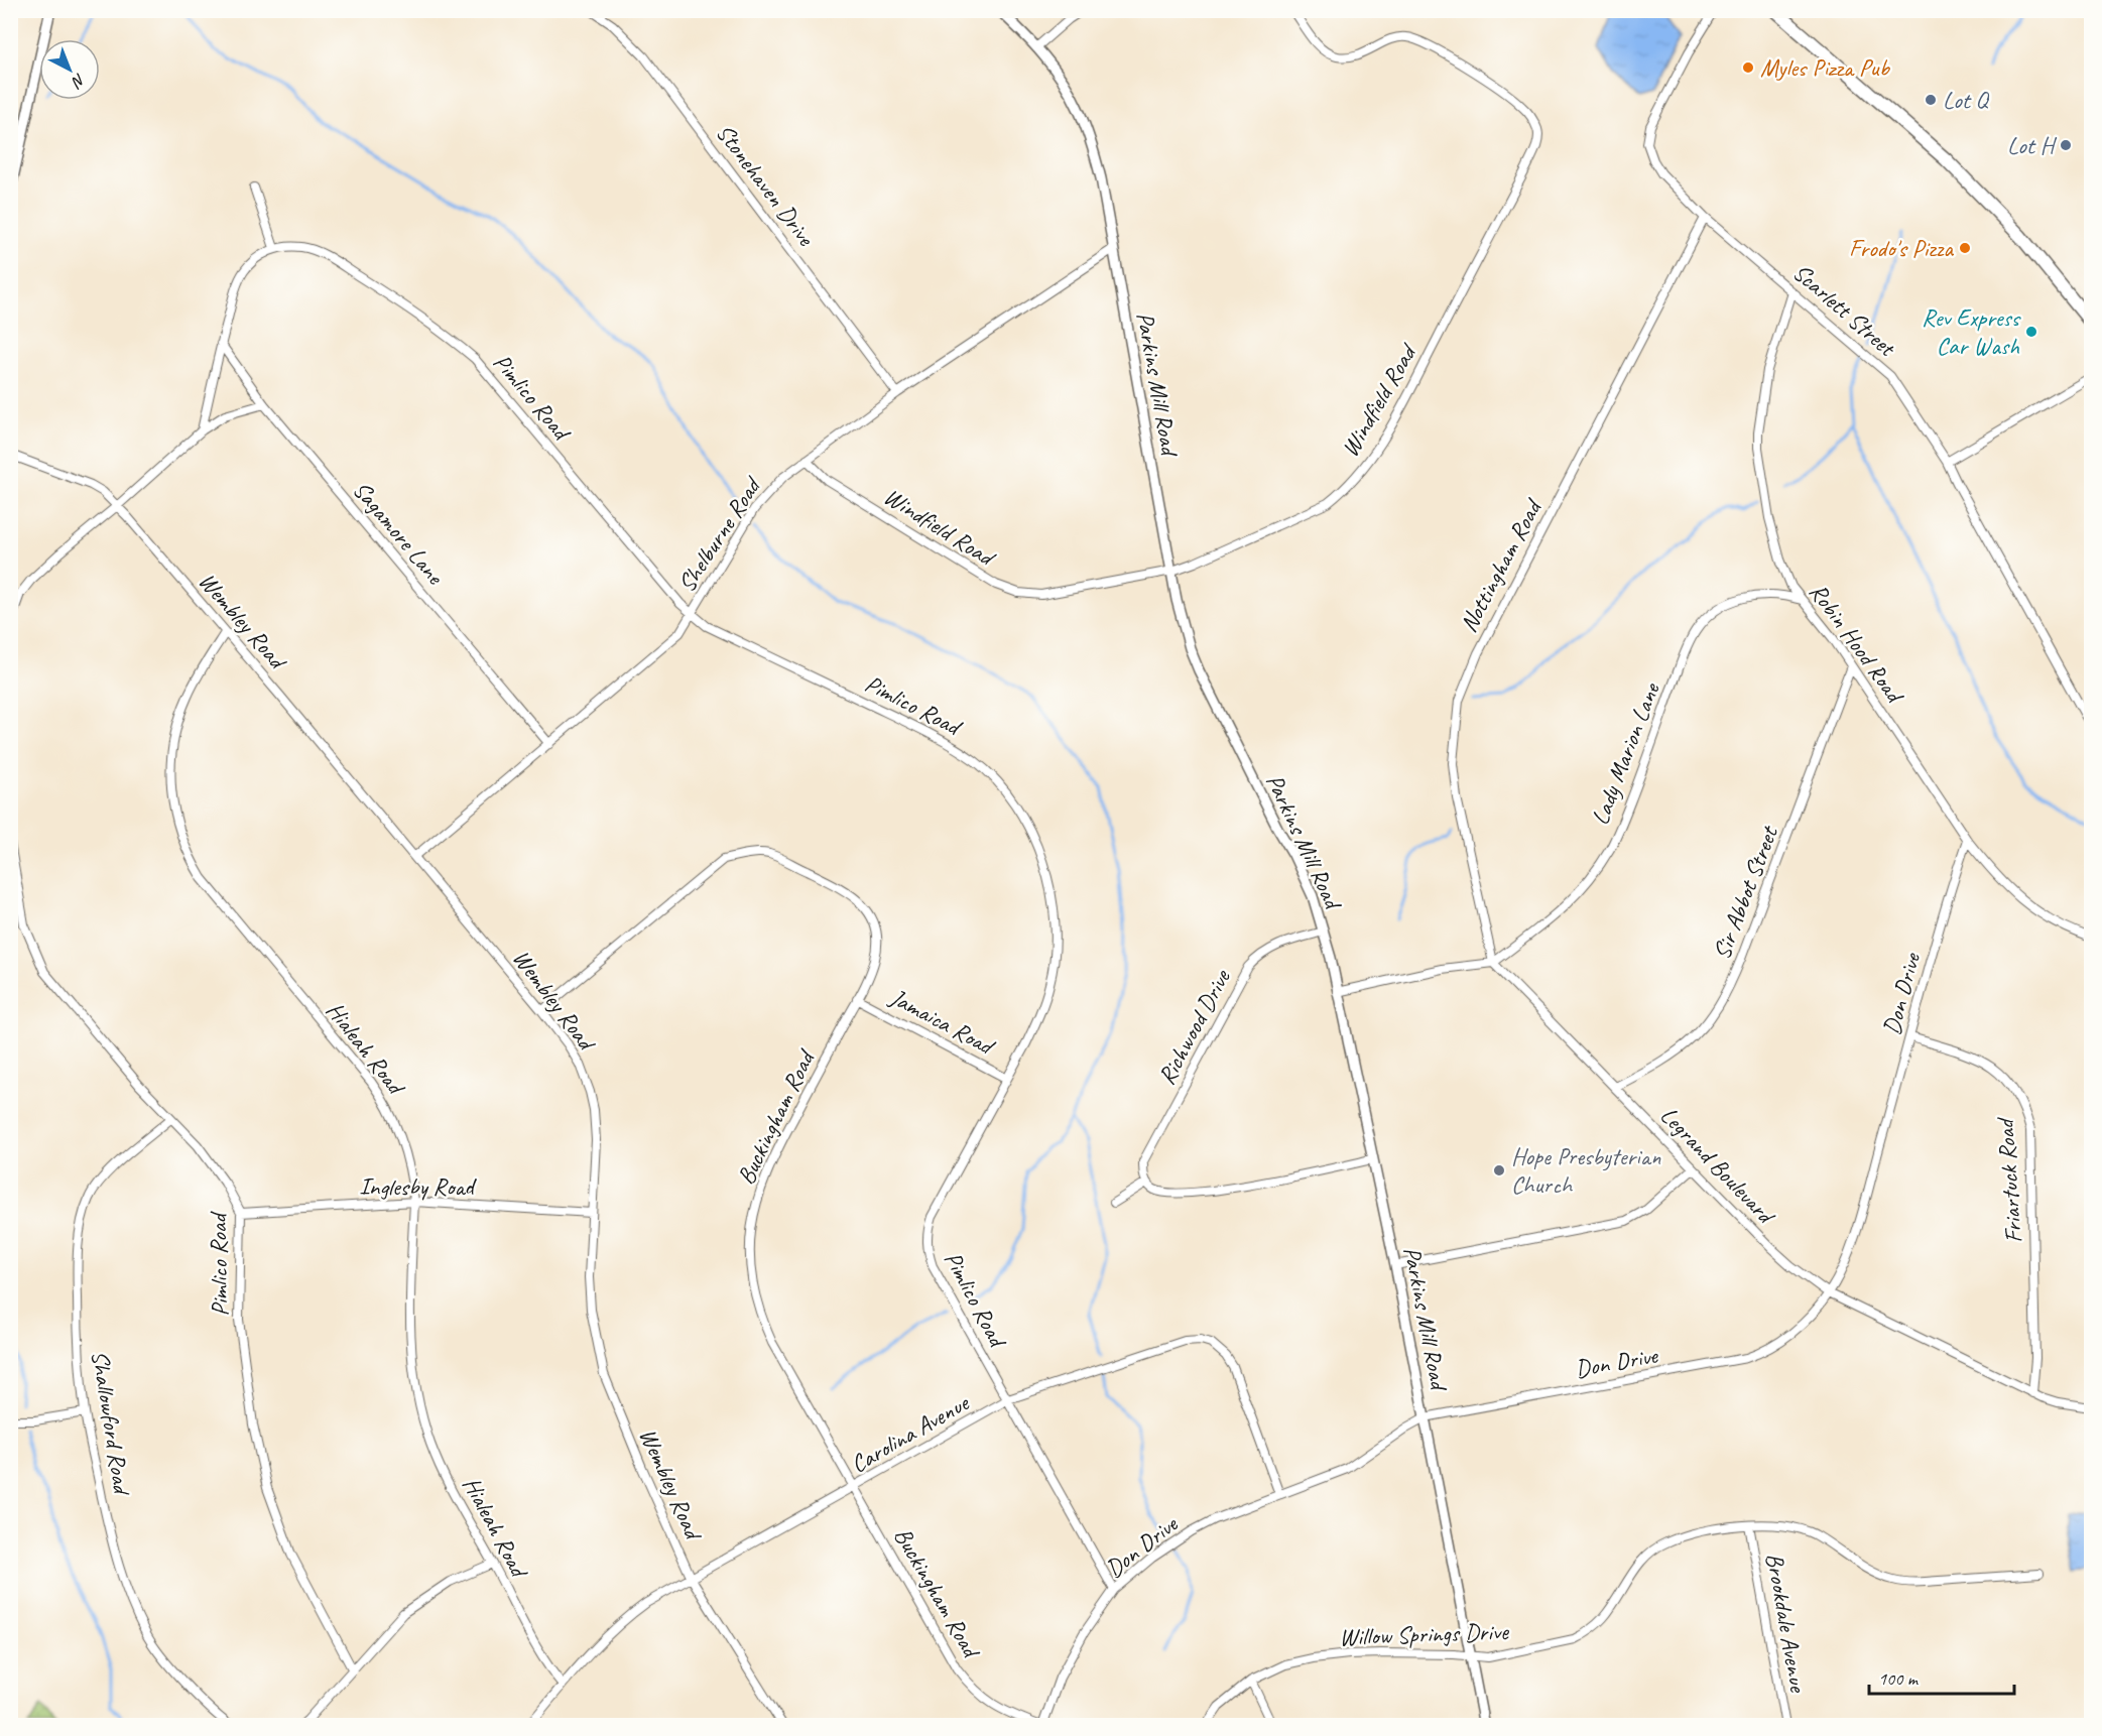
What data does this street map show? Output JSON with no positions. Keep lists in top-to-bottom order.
{
  "streets": {
    "street": [
      "Stonehaven Drive",
      "Scarlett Street",
      "Parkins Mill Road",
      "Pimlico Road",
      "Windfield Road",
      "Sagamore Lane",
      "Shelburne Road",
      "Nottingham Road",
      "Wembley Road",
      "Robin Hood Road",
      "Lady Marion Lane",
      "Sir Abbot Street",
      "Don Drive",
      "Jamaica Road",
      "Richwood Drive",
      "Hialeah Road",
      "Buckingham Road",
      "Legrand Boulevard",
      "Friartuck Road",
      "Inglesby Road",
      "Shallowford Road",
      "Carolina Avenue",
      "Brookdale Avenue",
      "Willow Springs Drive"
    ]
  },
  "crossings": [
    ["Stonehaven Drive", "Shelburne Road"],
    ["Scarlett Street", "Nottingham Road"],
    ["Scarlett Street", "Robin Hood Road"],
    ["Parkins Mill Road", "Windfield Road"],
    ["Parkins Mill Road", "Shelburne Road"],
    ["Parkins Mill Road", "Don Drive"],
    ["Parkins Mill Road", "Richwood Drive"],
    ["Parkins Mill Road", "Willow Springs Drive"],
    ["Pimlico Road", "Shelburne Road"],
    ["Pimlico Road", "Don Drive"],
    ["Pimlico Road", "Jamaica Road"],
    ["Pimlico Road", "Inglesby Road"],
    ["Pimlico Road", "Shallowford Road"],
    ["Pimlico Road", "Carolina Avenue"],
    ["Windfield Road", "Shelburne Road"],
    ["Sagamore Lane", "Shelburne Road"],
    ["Shelburne Road", "Wembley Road"],
    ["Nottingham Road", "Lady Marion Lane"],
    ["Nottingham Road", "Legrand Boulevard"],
    ["Wembley Road", "Hialeah Road"],
    ["Wembley Road", "Buckingham Road"],
    ["Wembley Road", "Inglesby Road"],
    ["Wembley Road", "Carolina Avenue"],
    ["Robin Hood Road", "Lady Marion Lane"],
    ["Robin Hood Road", "Sir Abbot Street"],
    ["Robin Hood Road", "Don Drive"],
    ["Lady Marion Lane", "Legrand Boulevard"],
    ["Sir Abbot Street", "Legrand Boulevard"],
    ["Don Drive", "Buckingham Road"],
    ["Don Drive", "Legrand Boulevard"],
    ["Don Drive", "Friartuck Road"],
    ["Don Drive", "Carolina Avenue"],
    ["Jamaica Road", "Buckingham Road"],
    ["Hialeah Road", "Inglesby Road"],
    ["Hialeah Road", "Carolina Avenue"],
    ["Buckingham Road", "Carolina Avenue"],
    ["Legrand Boulevard", "Friartuck Road"],
    ["Brookdale Avenue", "Willow Springs Drive"]
  ],
  "places": [
    "Myles Pizza Pub",
    "Lot Q",
    "Lot H",
    "Frodo's Pizza",
    "Rev Express Car Wash",
    "Hope Presbyterian Church"
  ],
  "scale_bar": "100 m",
  "north": "bottom right"
}
